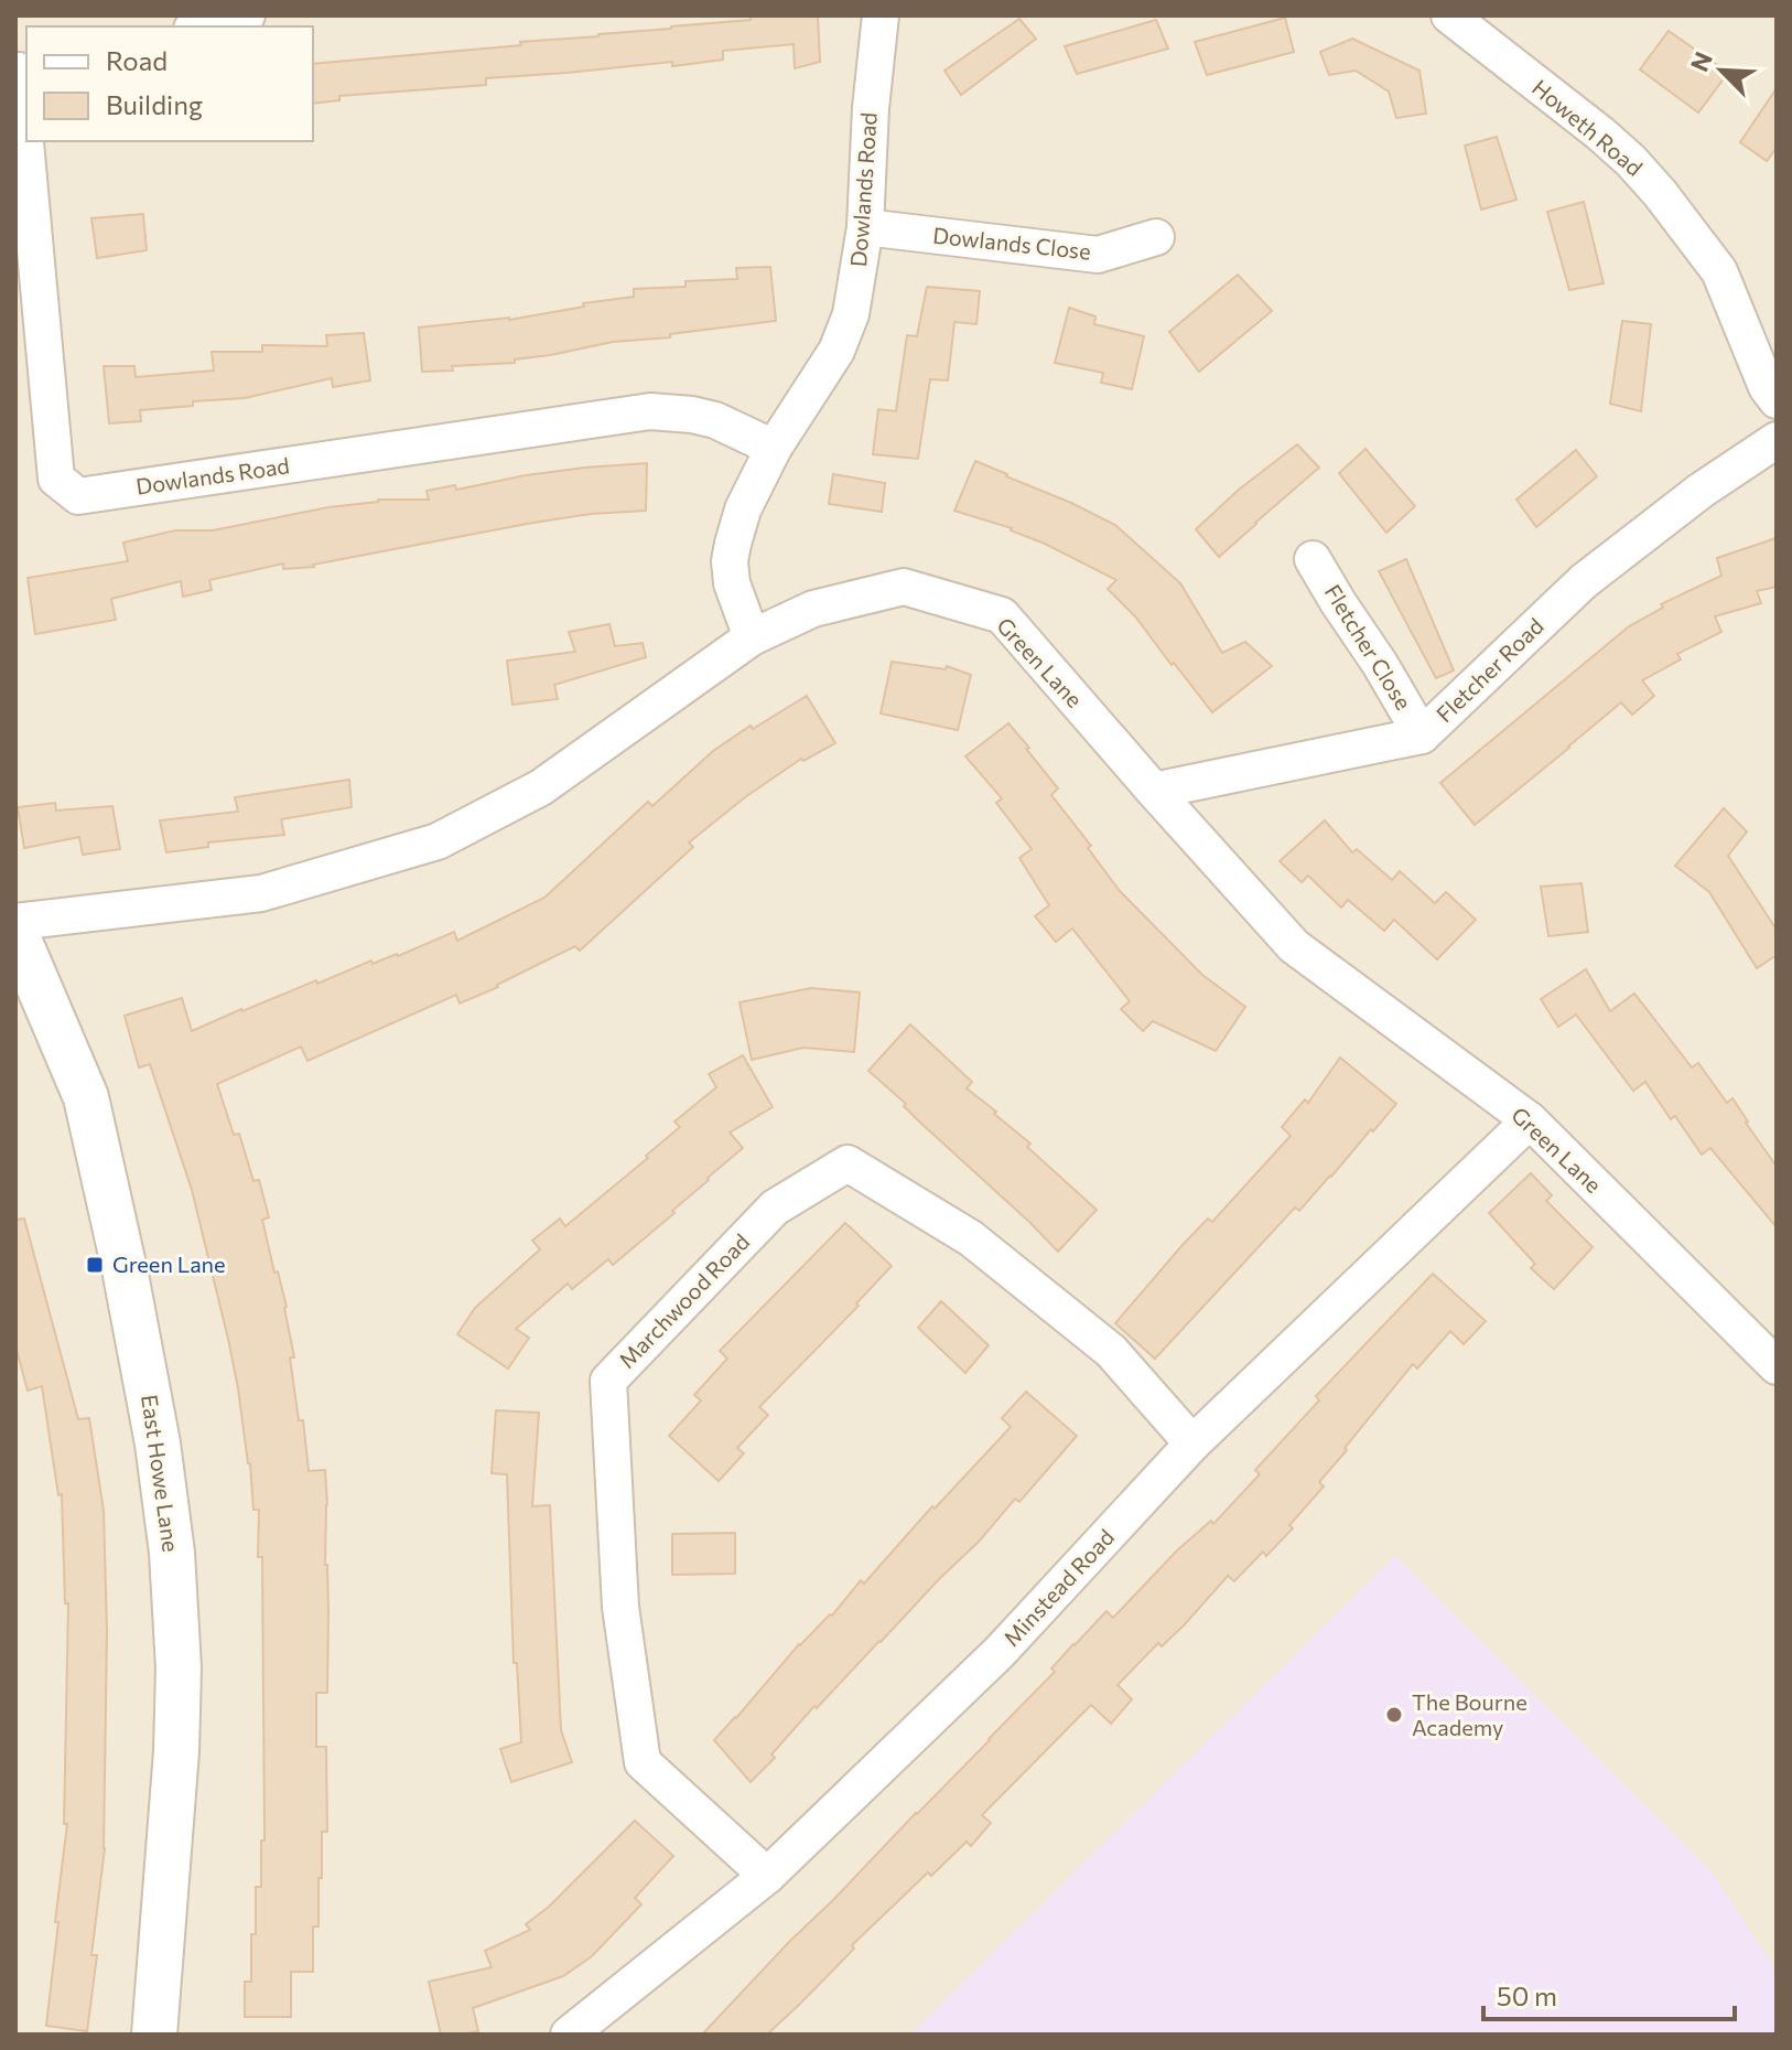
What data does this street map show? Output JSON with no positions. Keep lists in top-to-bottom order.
{
  "streets": {
    "street": [
      "Howeth Road",
      "Dowlands Road",
      "Dowlands Close",
      "Fletcher Close",
      "Green Lane",
      "Fletcher Road",
      "Marchwood Road",
      "East Howe Lane",
      "Minstead Road"
    ]
  },
  "crossings": [
    ["Dowlands Road", "Dowlands Close"],
    ["Dowlands Road", "Green Lane"],
    ["Fletcher Close", "Fletcher Road"],
    ["Green Lane", "Fletcher Road"],
    ["Green Lane", "Minstead Road"],
    ["Marchwood Road", "Minstead Road"]
  ],
  "places": {
    "transit": ["Green Lane"],
    "other": ["The Bourne Academy"]
  },
  "legend": ["Road", "Building"],
  "scale_bar": "50 m",
  "north": "top left"
}
